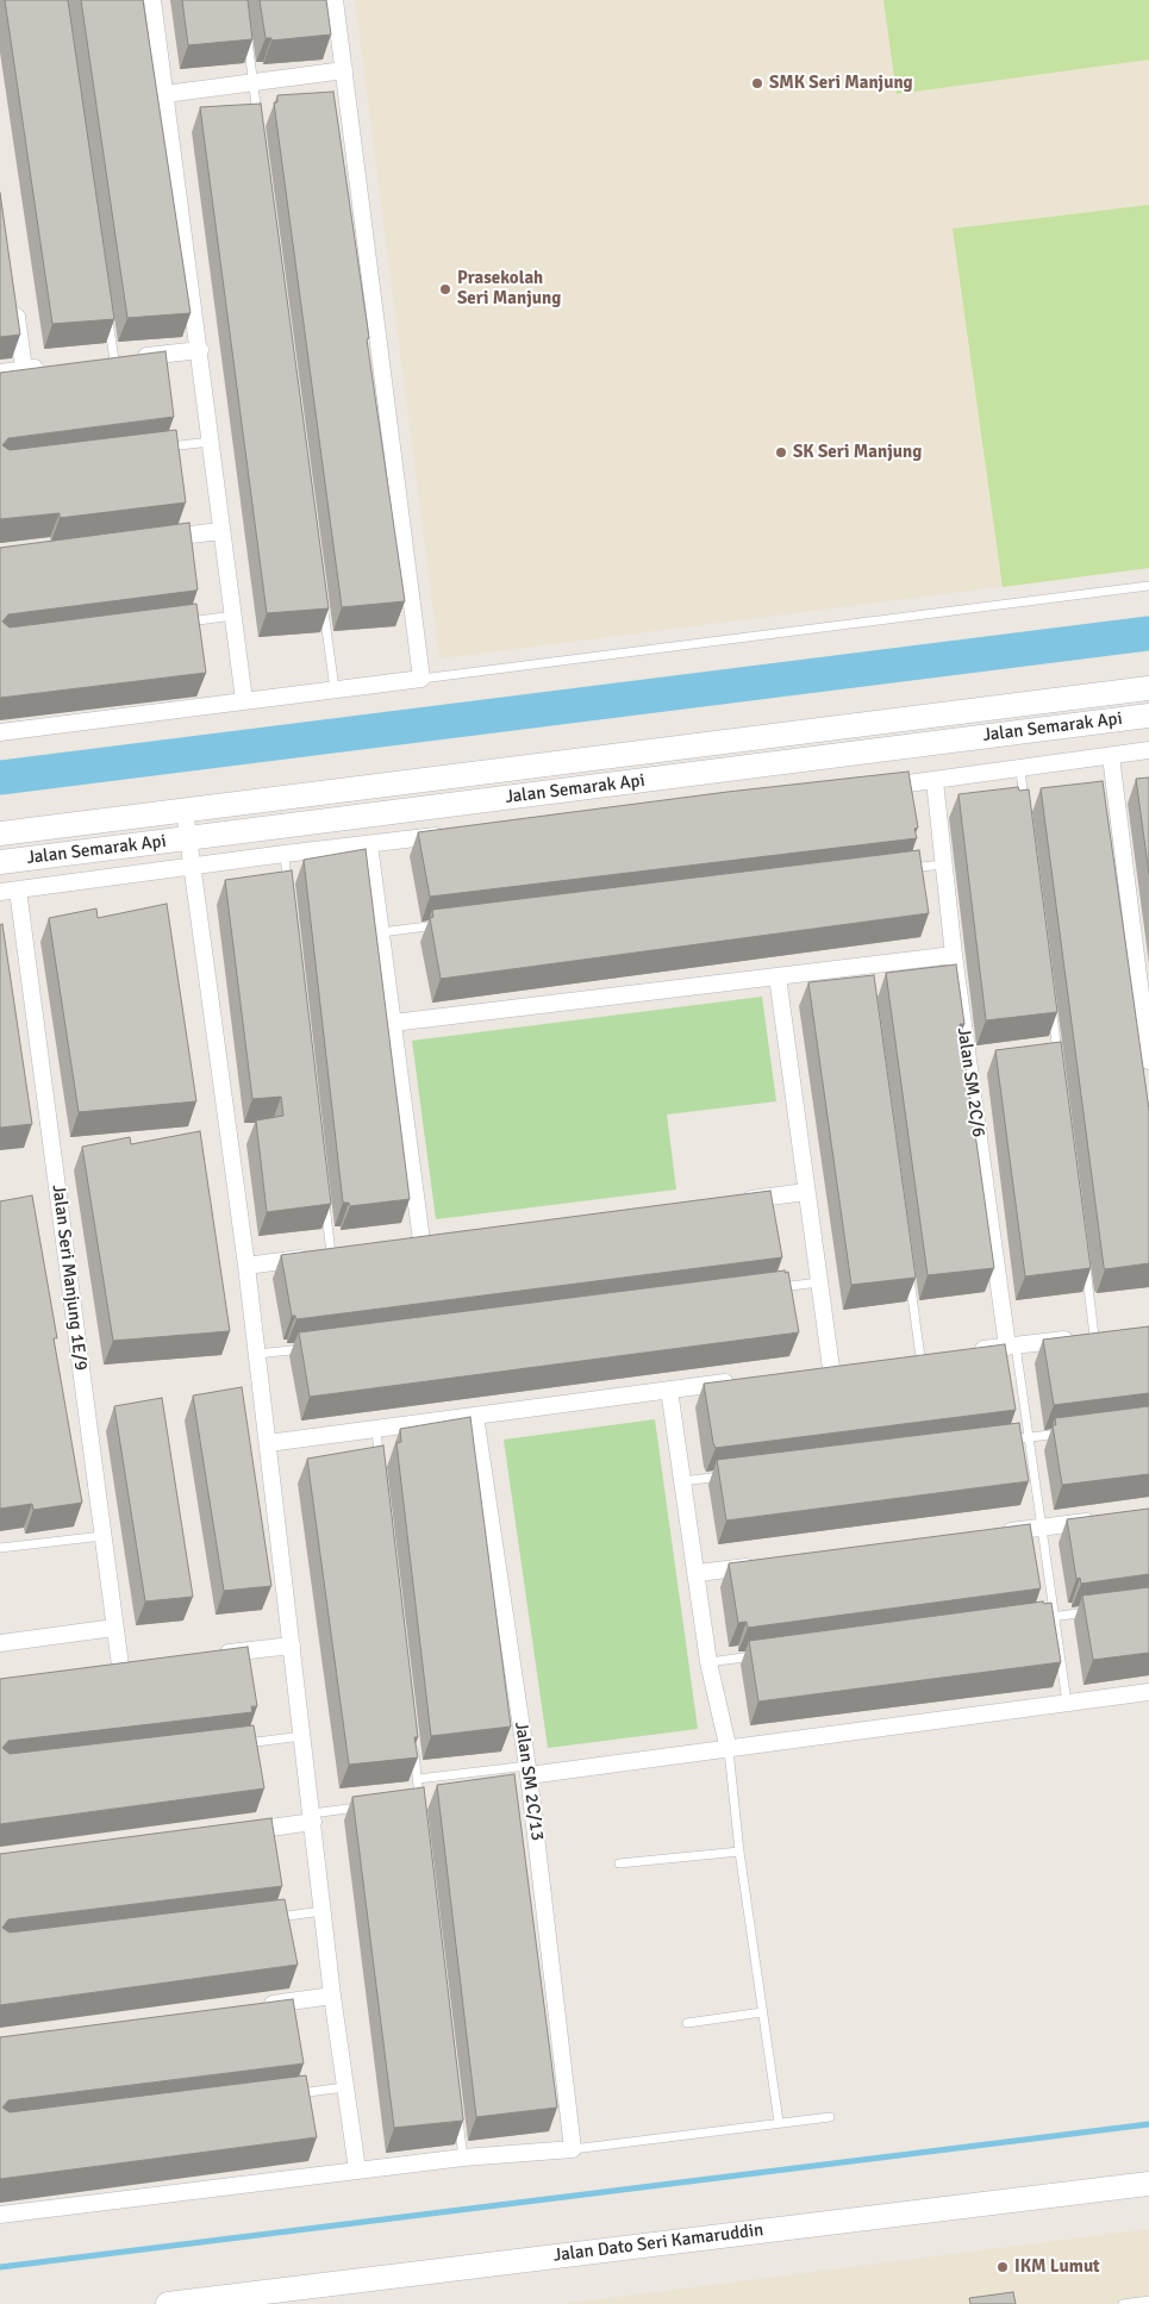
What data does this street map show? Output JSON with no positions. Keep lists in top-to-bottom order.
{
  "streets": {
    "street": [
      "Jalan Semarak Api",
      "Jalan SM 2C/6",
      "Jalan Seri Manjung 1E/9",
      "Jalan SM 2C/13",
      "Jalan Dato Seri Kamaruddin"
    ]
  },
  "places": [
    "SMK Seri Manjung",
    "Prasekolah Seri Manjung",
    "SK Seri Manjung",
    "IKM Lumut"
  ]
}
